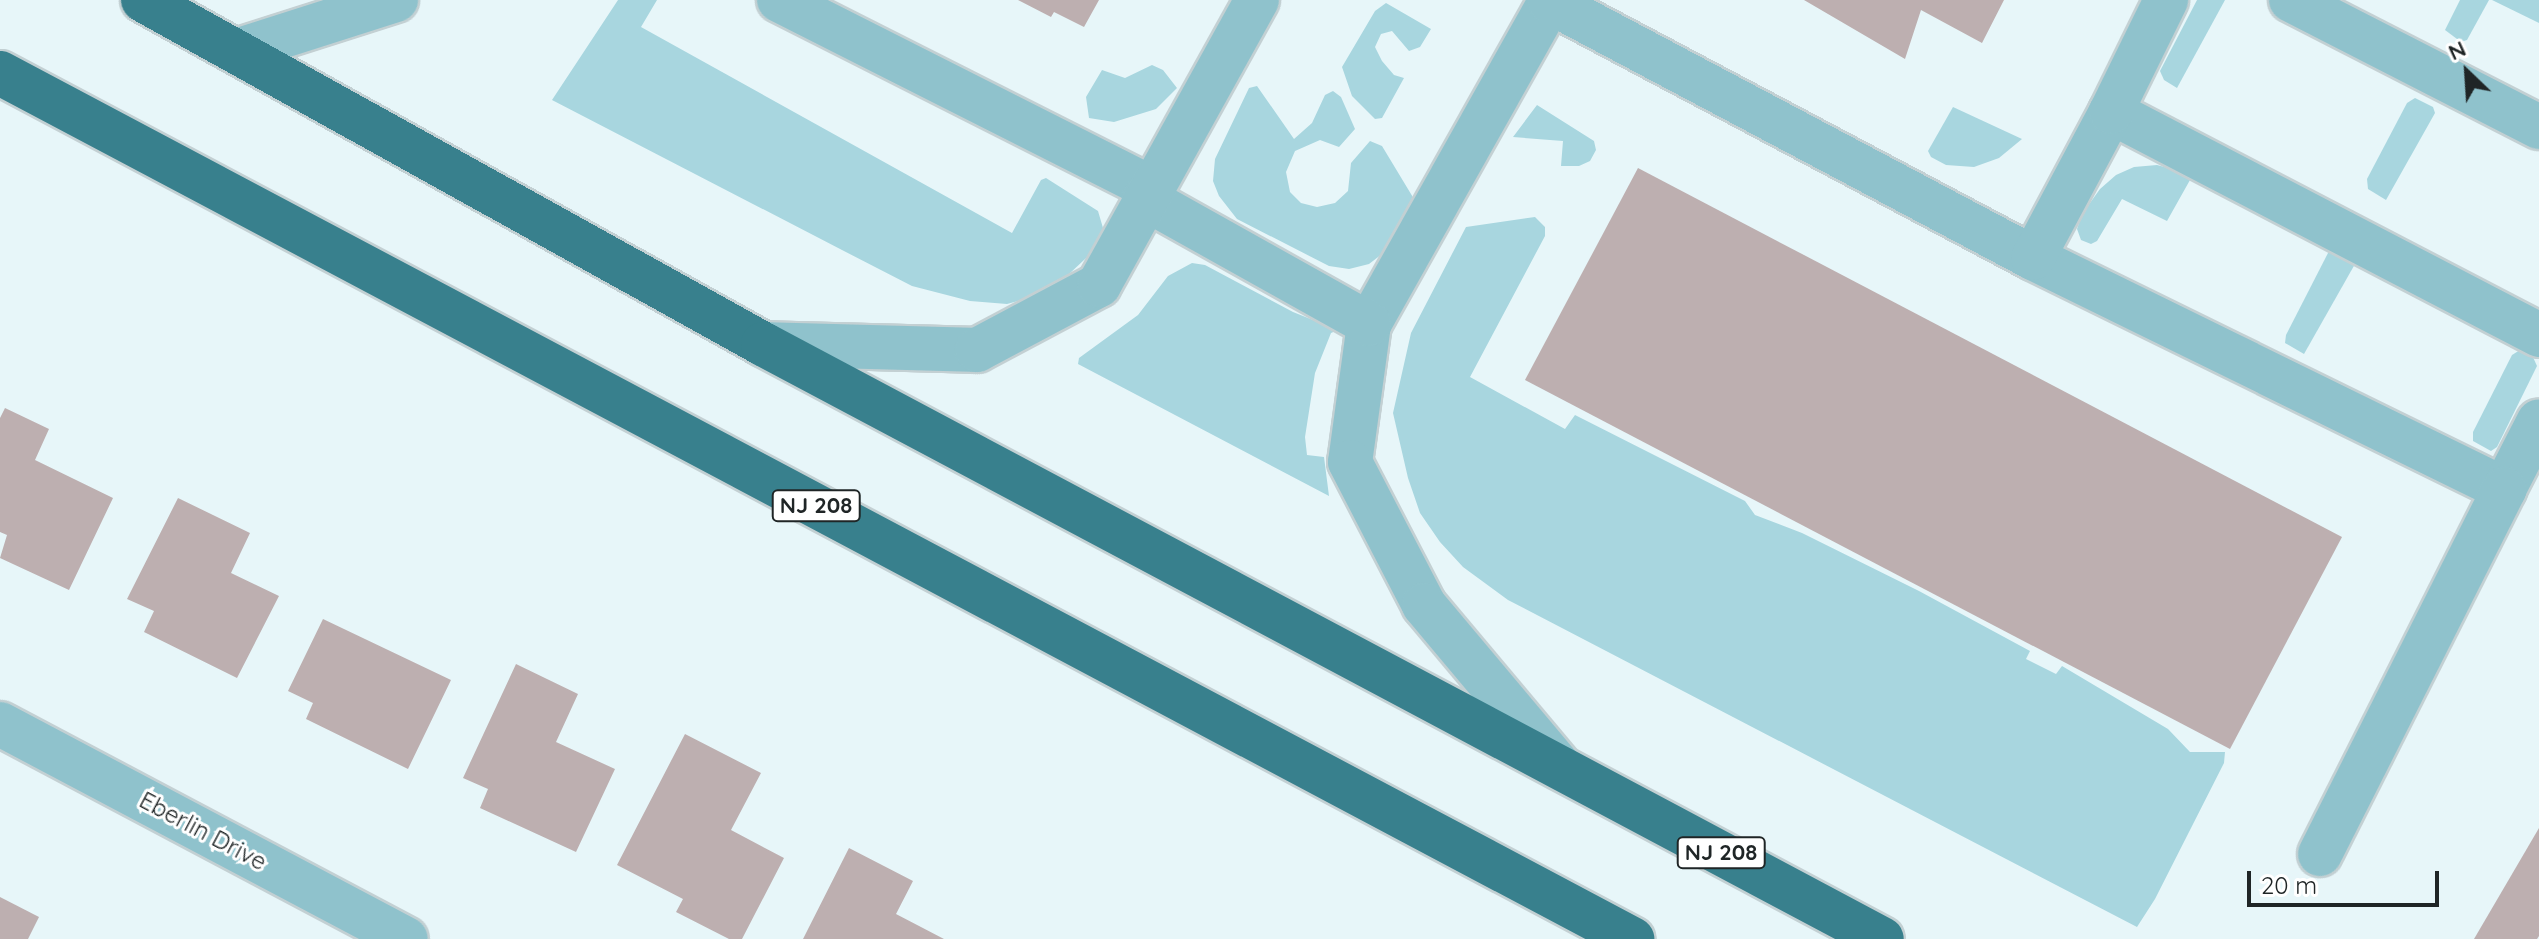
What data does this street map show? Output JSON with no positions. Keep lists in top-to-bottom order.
{
  "streets": {
    "highway": ["NJ 208"],
    "street": ["Eberlin Drive"]
  },
  "scale_bar": "20 m",
  "north": "top left"
}
